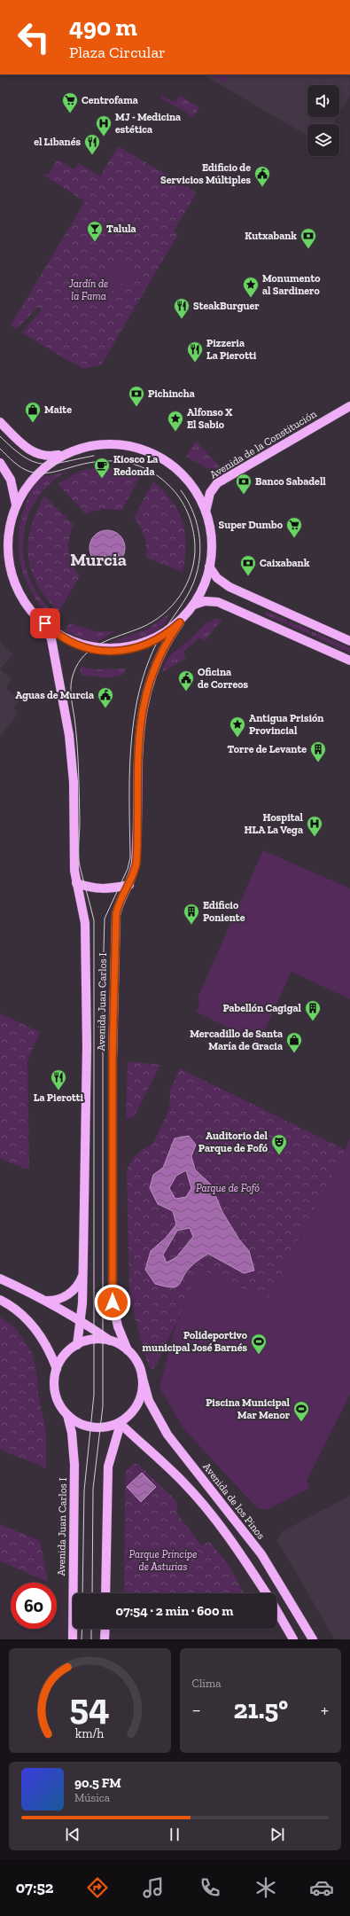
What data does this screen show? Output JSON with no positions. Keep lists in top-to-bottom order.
{
  "streets": {
    "main road": ["Avenida de la Constitución", "Avenida Juan Carlos I", "Avenida de los Pinos"]
  },
  "crossings": [
    ["Avenida Juan Carlos I", "Avenida de los Pinos"]
  ],
  "districts": ["Murcia"],
  "parks": ["Jardín de la Fama", "Parque de Fofó", "Parque Principe de Asturias"],
  "places": {
    "supermarket": ["Centrofama", "Super Dumbo"],
    "hospital": ["MJ - Medicina estética", "Hospital HLA La Vega"],
    "restaurant": [
      "el Libanés",
      "SteakBurguer",
      "Pizzeria La Pierotti",
      "La Pierotti"
    ],
    "public building": ["Edificio de Servicios Múltiples", "Oficina de Correos", "Aguas de Murcia"],
    "bar": ["Talula"],
    "bank": [
      "Kutxabank",
      "Pichincha",
      "Banco Sabadell",
      "Caixabank"
    ],
    "place": ["Monumento al Sardinero", "Alfonso X El Sabio", "Antigua Prisión Provincial"],
    "shop": ["Maite", "Mercadillo de Santa María de Gracia"],
    "cafe": ["Kiosco La Redonda"],
    "building": ["Torre de Levante", "Edificio Poniente", "Pabellón Cagigal"],
    "theatre": ["Auditorio del Parque de Fofó"],
    "sports": ["Polideportivo municipal José Barnés", "Piscina Municipal Mar Menor"]
  },
  "page": {
    "turn": ["490 m", "Plaza Circular"],
    "limit": "60",
    "trip": "07:54 · 2 min · 600 m",
    "tile": "Clima",
    "heat": ["−", "21.5°", "+"],
    "song": ["90.5 FM", "Música"],
    "tabs": "07:52",
    "gauge": ["54", "km/h"]
  }
}
